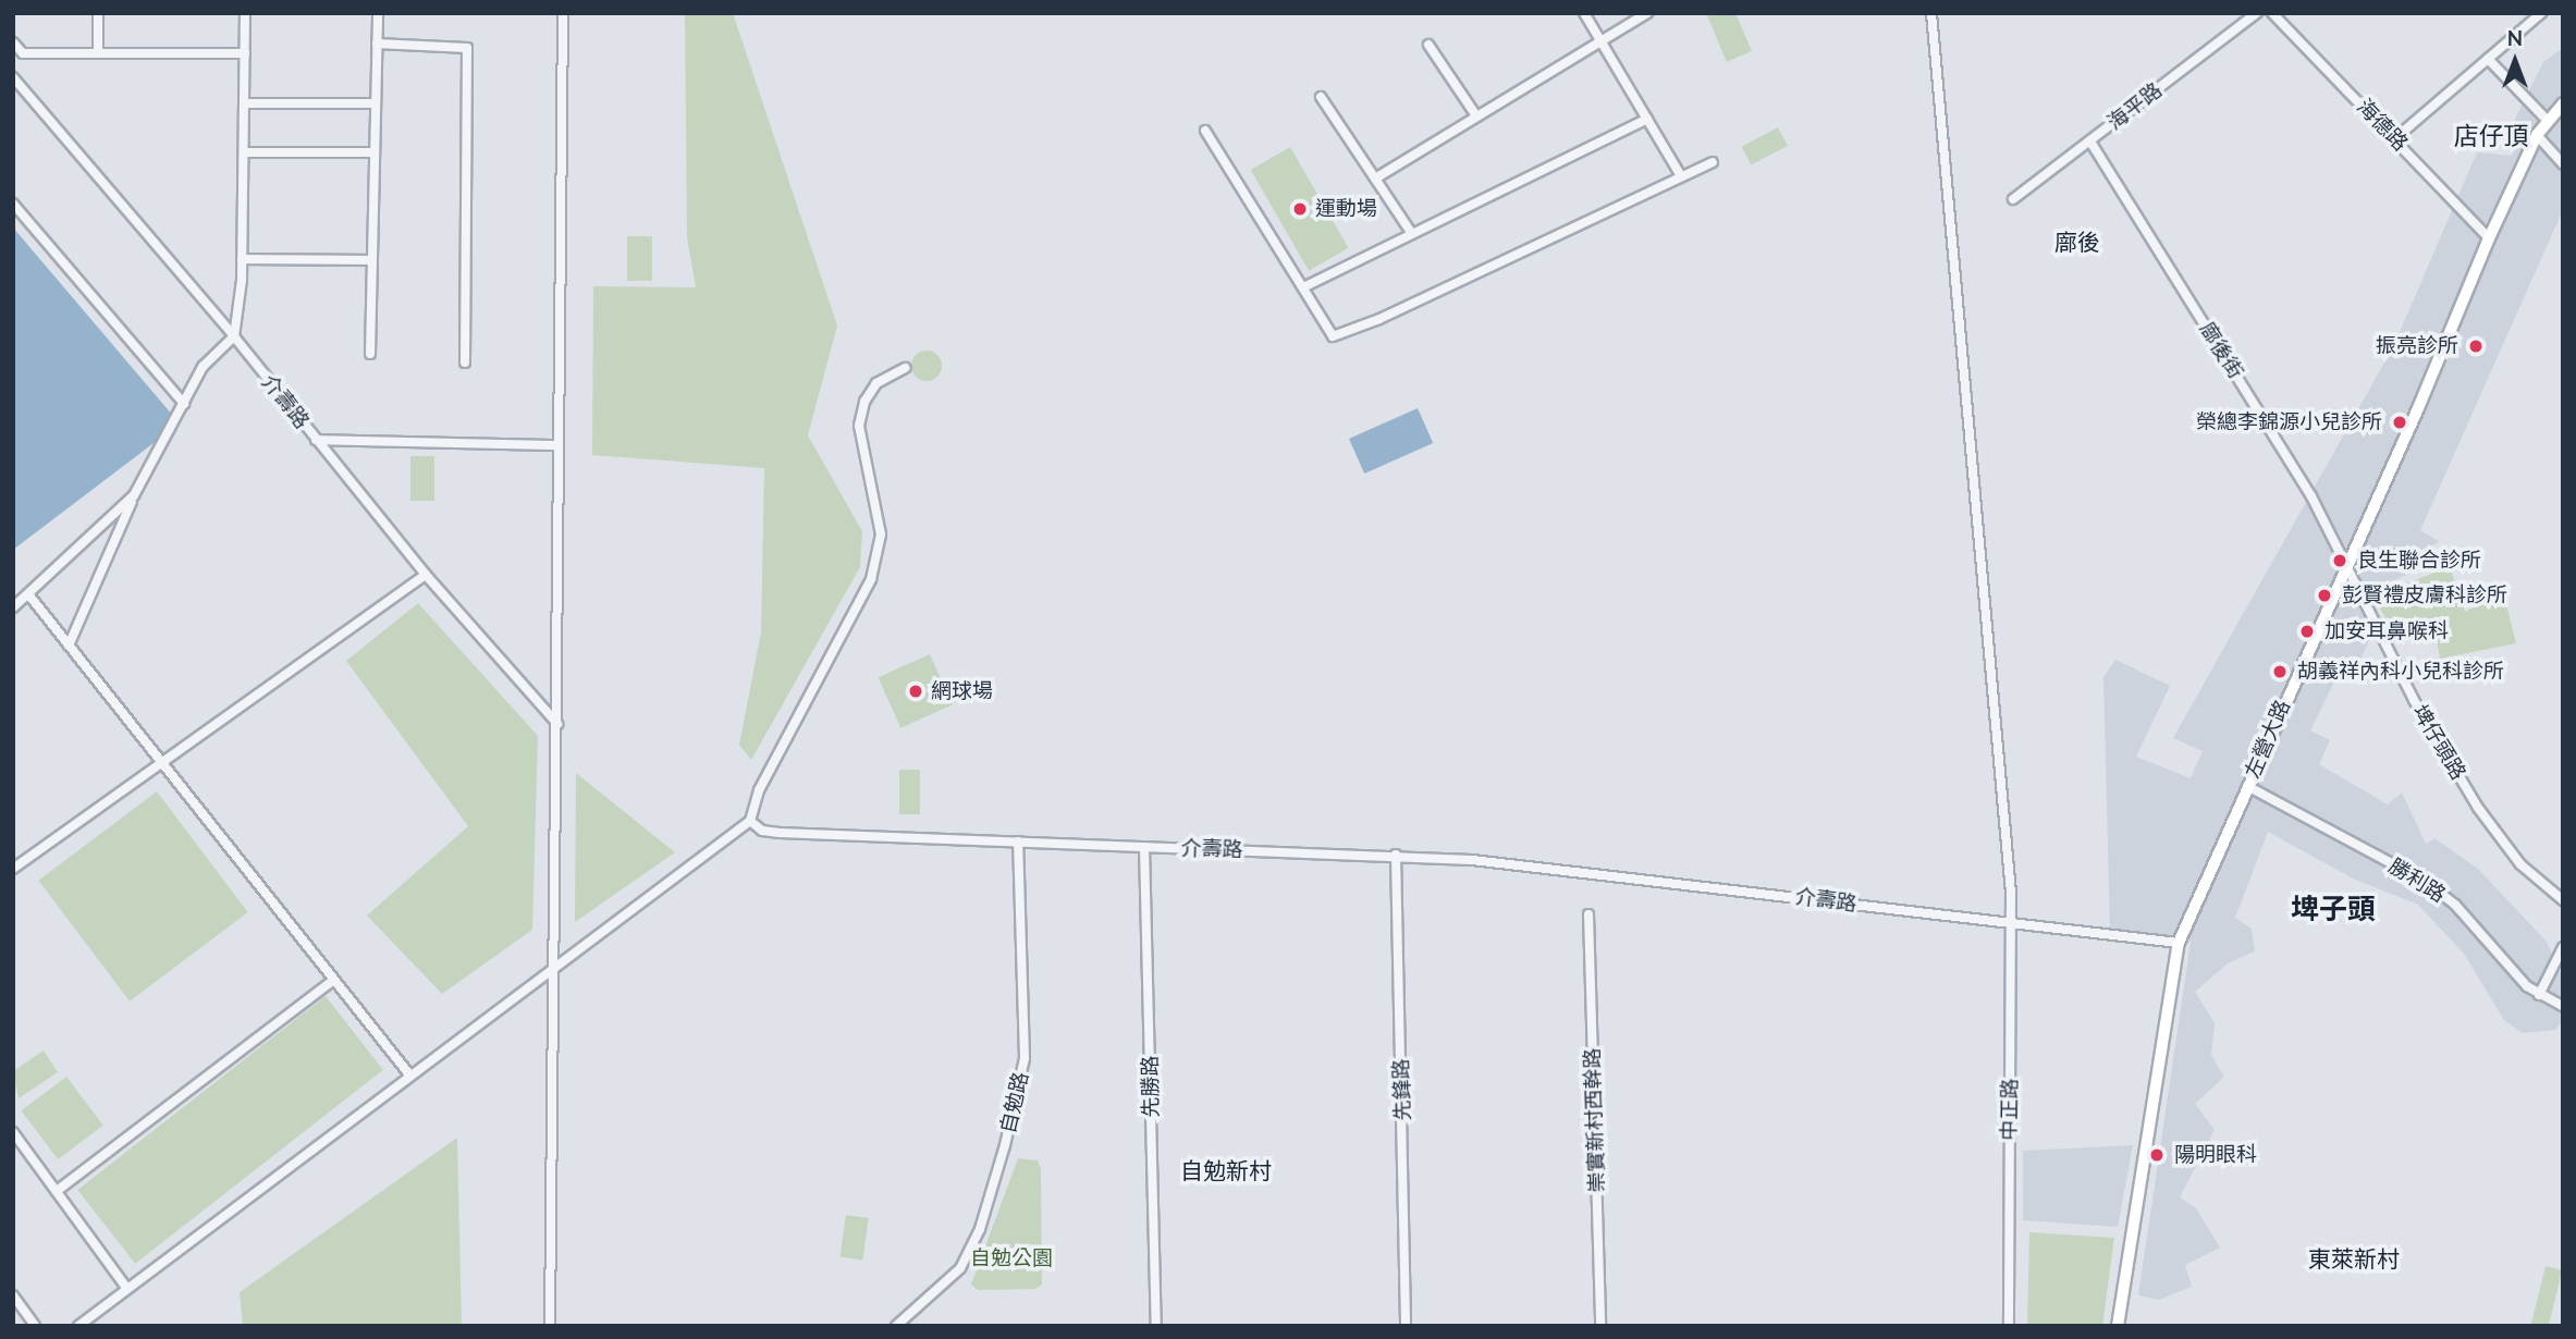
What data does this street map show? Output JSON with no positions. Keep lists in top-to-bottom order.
{
  "streets": {
    "street": [
      "海平路",
      "海德路",
      "廍後街",
      "介壽路",
      "左營大路",
      "埤仔頭路",
      "勝利路",
      "先勝路",
      "先鋒路",
      "自勉路",
      "中正路",
      "崇實新村西幹路"
    ]
  },
  "crossings": [
    ["海平路", "廍後街"],
    ["海德路", "左營大路"],
    ["廍後街", "左營大路"],
    ["廍後街", "埤仔頭路"],
    ["介壽路", "左營大路"],
    ["介壽路", "先勝路"],
    ["介壽路", "先鋒路"],
    ["介壽路", "自勉路"],
    ["介壽路", "中正路"],
    ["左營大路", "埤仔頭路"],
    ["左營大路", "勝利路"]
  ],
  "districts": [
    "店仔頂",
    "廍後",
    "埤子頭",
    "自勉新村",
    "東萊新村"
  ],
  "parks": ["自勉公園"],
  "places": [
    "運動場",
    "振亮診所",
    "榮總李錦源小兒診所",
    "良生聯合診所",
    "彭賢禮皮膚科診所",
    "加安耳鼻喉科",
    "胡義祥內科小兒科診所",
    "網球場",
    "陽明眼科"
  ],
  "north": "top"
}
